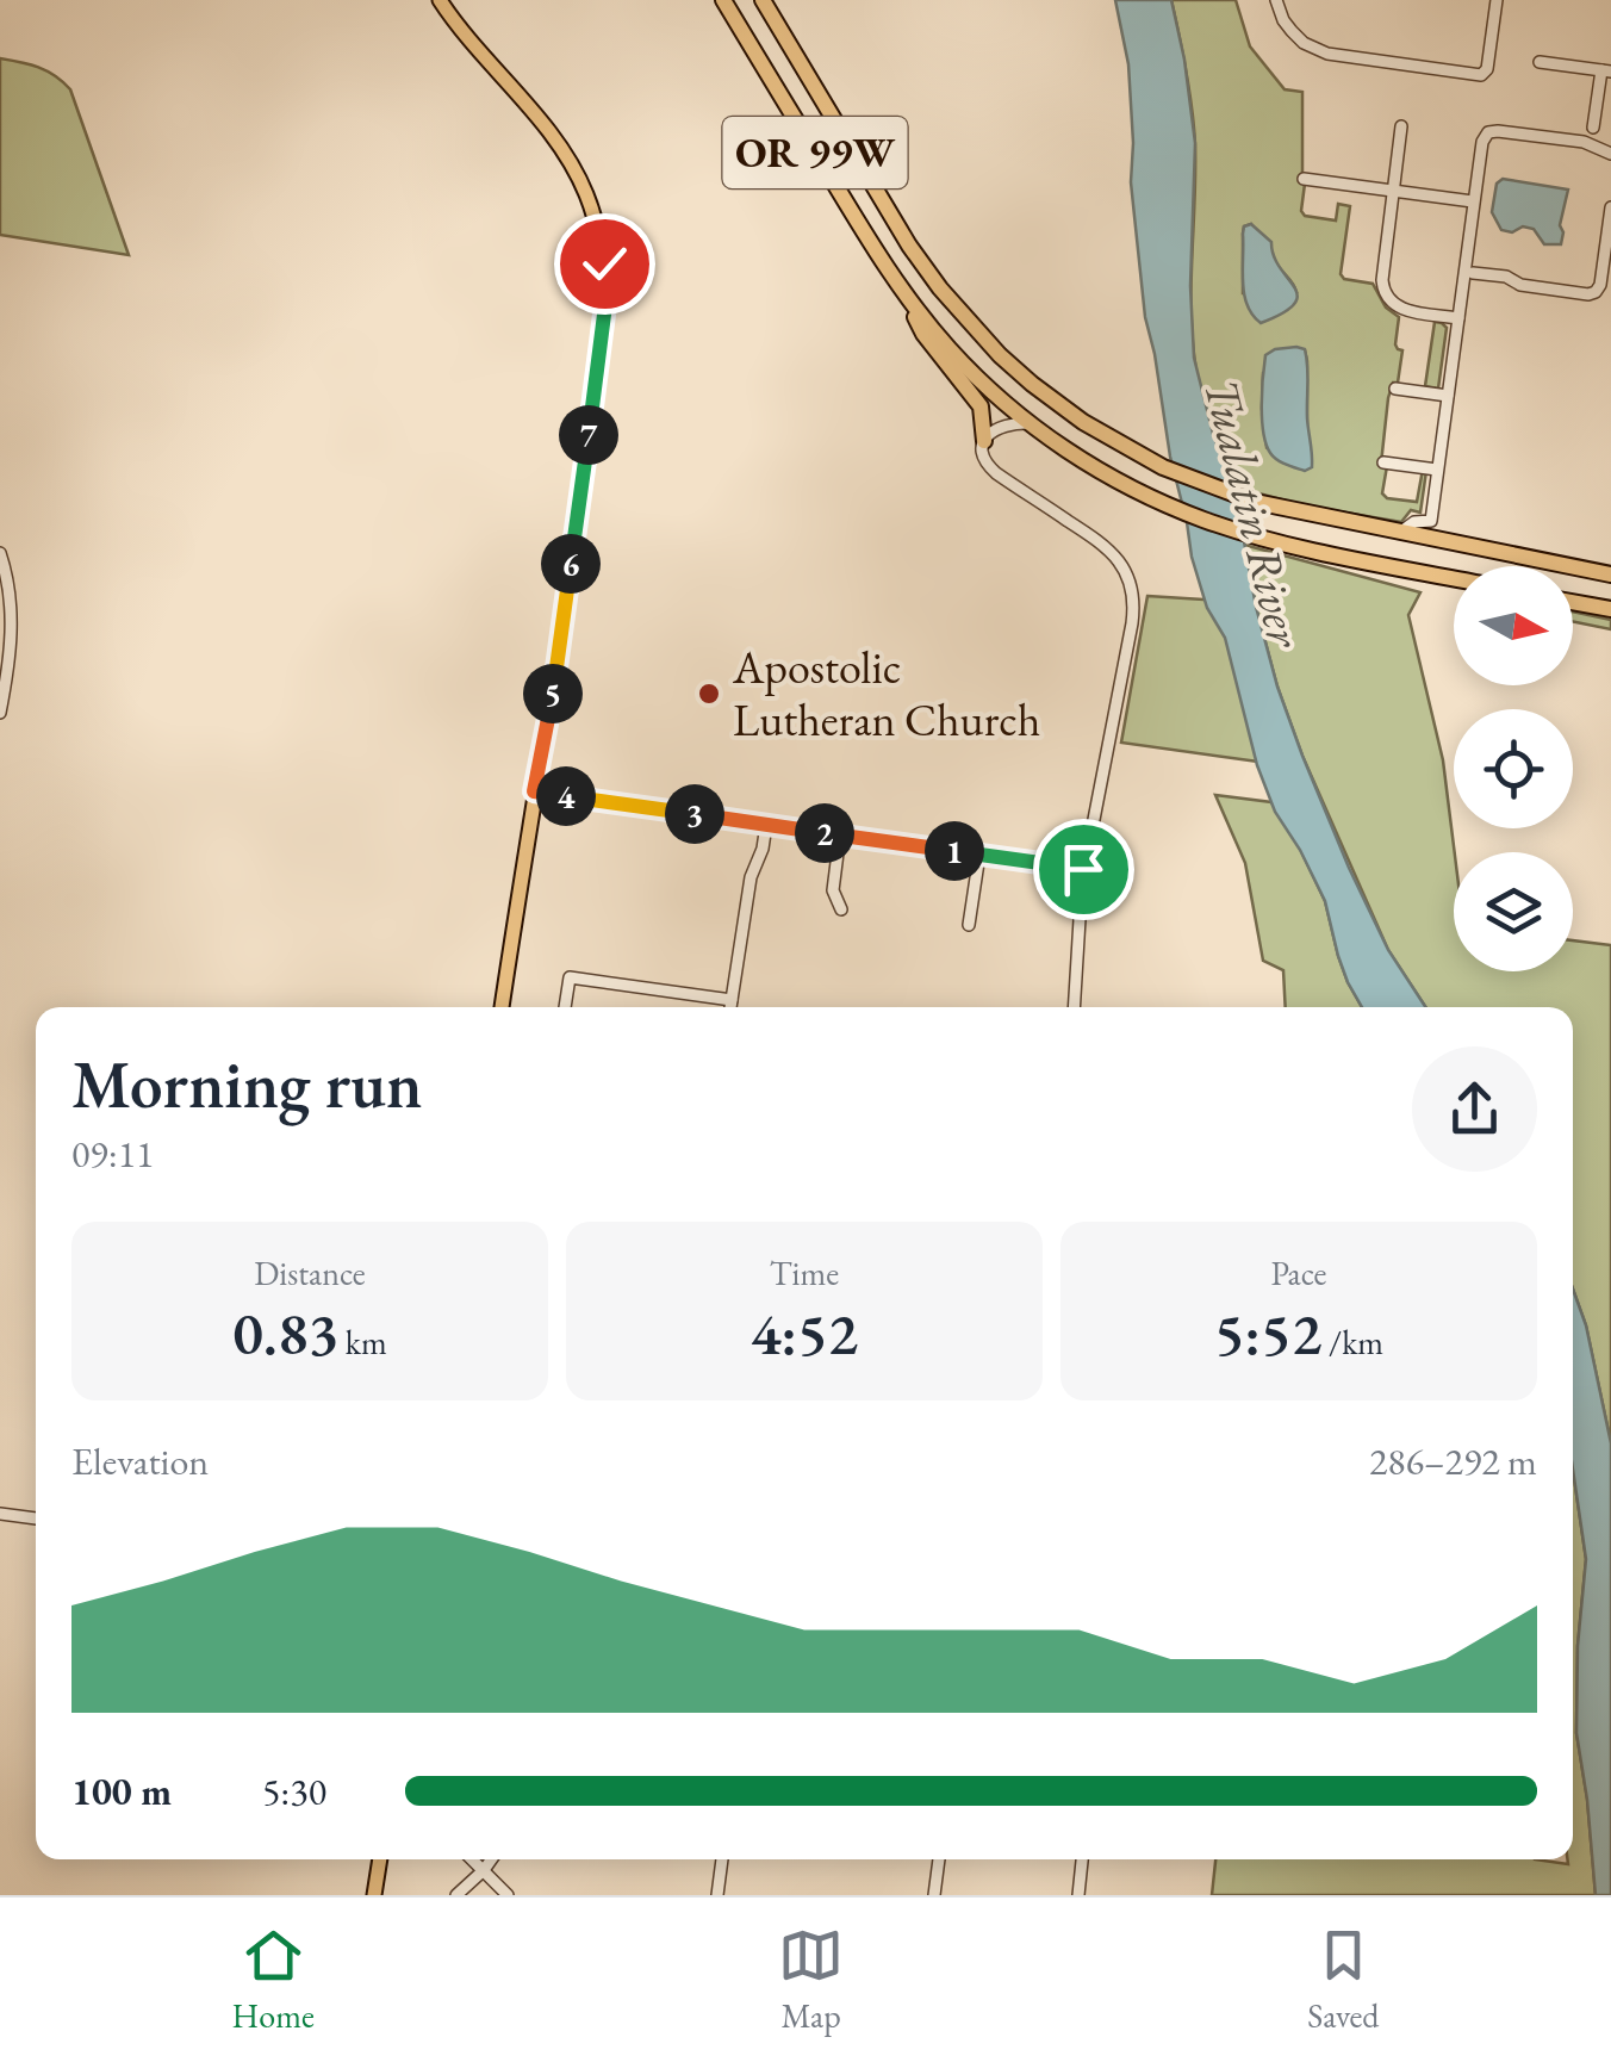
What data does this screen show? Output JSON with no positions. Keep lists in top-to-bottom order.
{
  "streets": {
    "highway": ["OR 99W"]
  },
  "water": ["Tualatin River"],
  "places": ["Apostolic Lutheran Church"],
  "north": "right",
  "page": {
    "pins": [
      "7",
      "6",
      "5",
      "4",
      "3",
      "2",
      "1"
    ],
    "heading": ["Morning run", "09:11"],
    "stats": [
      ["Distance", "0.83 km"],
      ["Time", "4:52"],
      ["Pace", "5:52 /km"]
    ],
    "chart": ["Elevation", "286–292 m"],
    "list": [
      {
        "name": "100 m",
        "note": "5:30"
      }
    ],
    "tabs": ["Home", "Map", "Saved"]
  }
}
